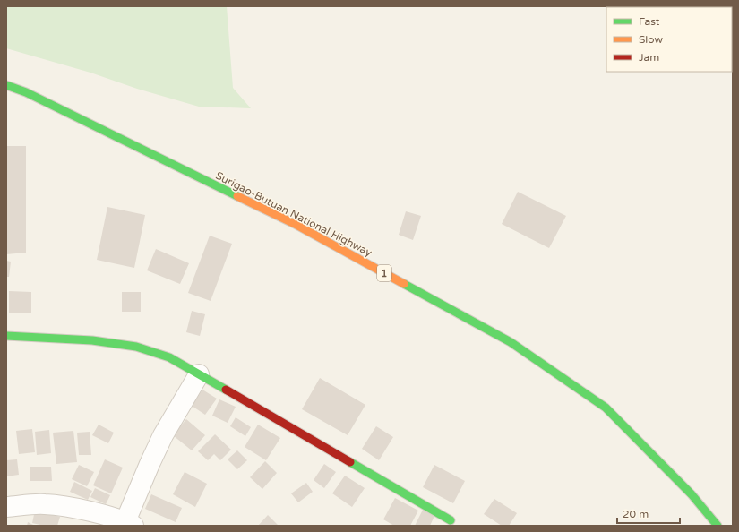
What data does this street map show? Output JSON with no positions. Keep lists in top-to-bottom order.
{
  "streets": {
    "main road": ["Surigao-Butuan National Highway", "1"]
  },
  "legend": ["Fast", "Slow", "Jam"],
  "scale_bar": "20 m"
}
